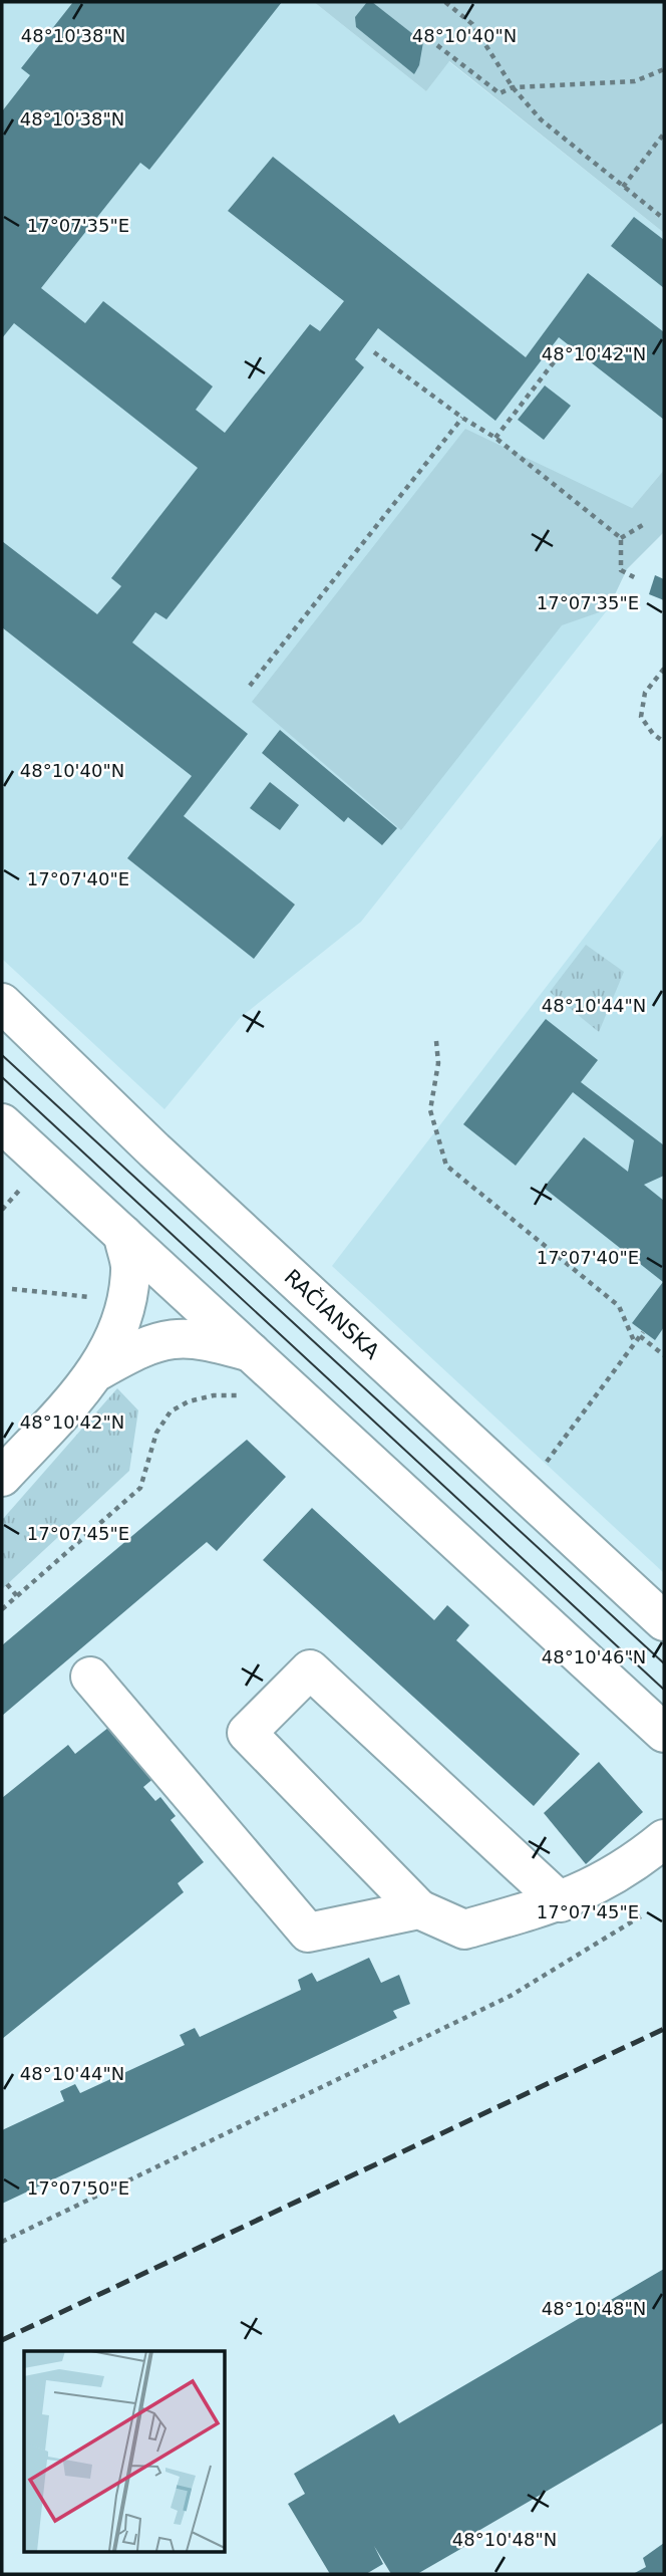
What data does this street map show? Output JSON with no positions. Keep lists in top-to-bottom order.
{
  "streets": {
    "main road": ["RAČIANSKA"]
  },
  "coordinates": [
    "48°10'38\"N",
    "48°10'40\"N",
    "17°07'35\"E",
    "48°10'42\"N",
    "17°07'40\"E",
    "48°10'44\"N",
    "17°07'45\"E",
    "48°10'46\"N",
    "17°07'50\"E",
    "48°10'48\"N"
  ]
}
